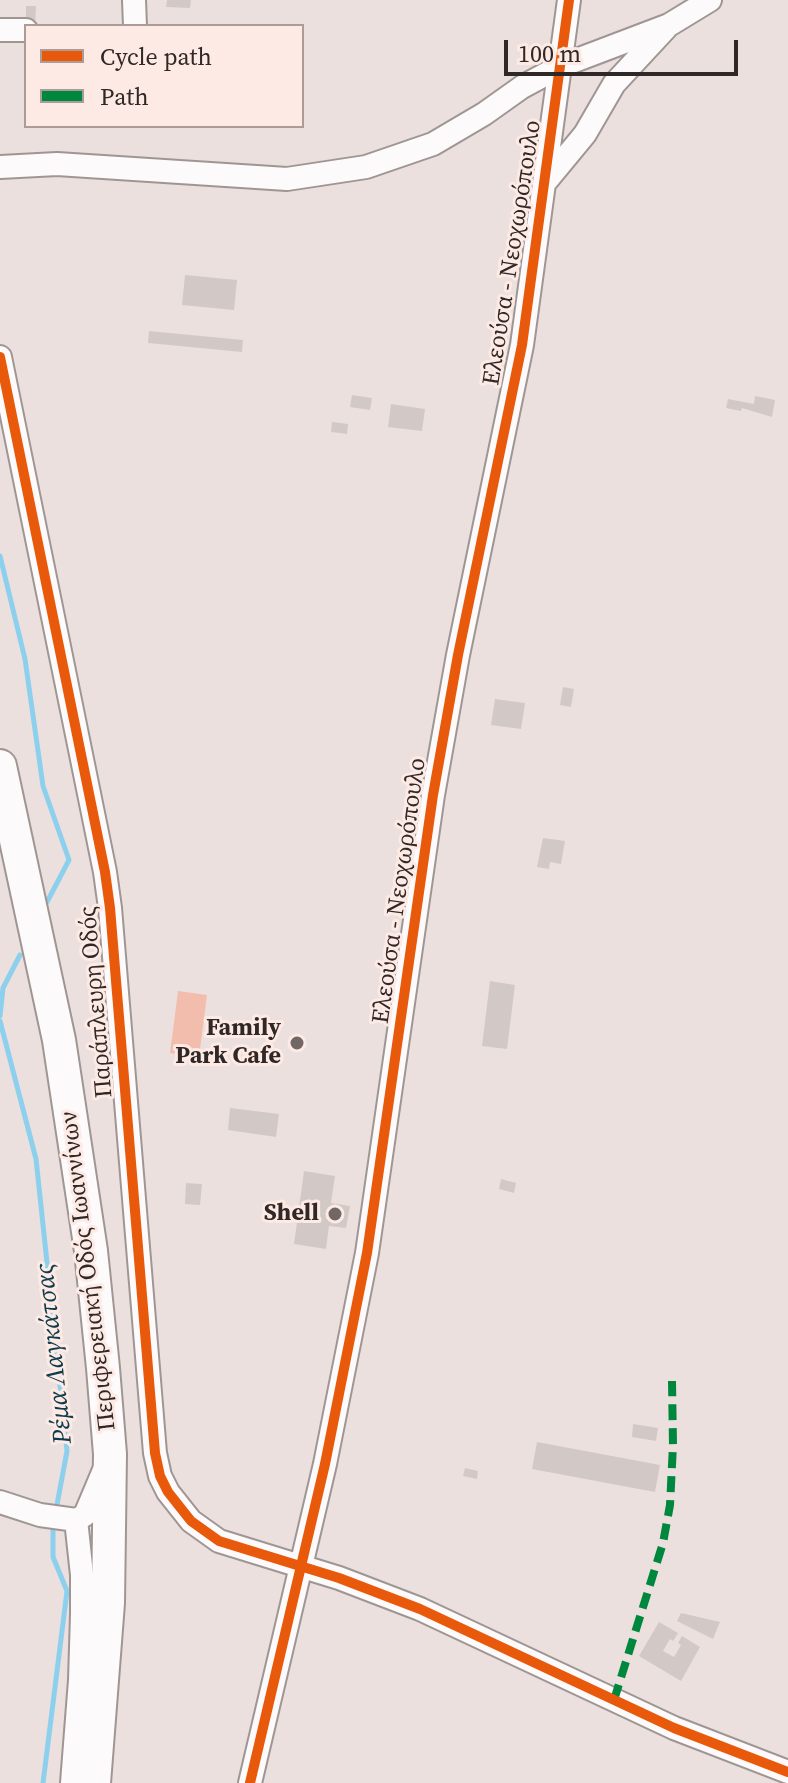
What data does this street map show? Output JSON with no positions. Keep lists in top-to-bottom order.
{
  "streets": {
    "highway": ["Περιφερειακή Οδός Ιωαννίνων"],
    "street": ["Ελεούσα - Νεοχωρόπουλο", "Παράπλευρη Οδός"]
  },
  "crossings": [
    ["Ελεούσα - Νεοχωρόπουλο", "Παράπλευρη Οδός"]
  ],
  "water": ["Ρέμα Λαγκάτσας"],
  "places": ["Family Park Cafe", "Shell"],
  "legend": ["Cycle path", "Path"],
  "scale_bar": "100 m"
}
